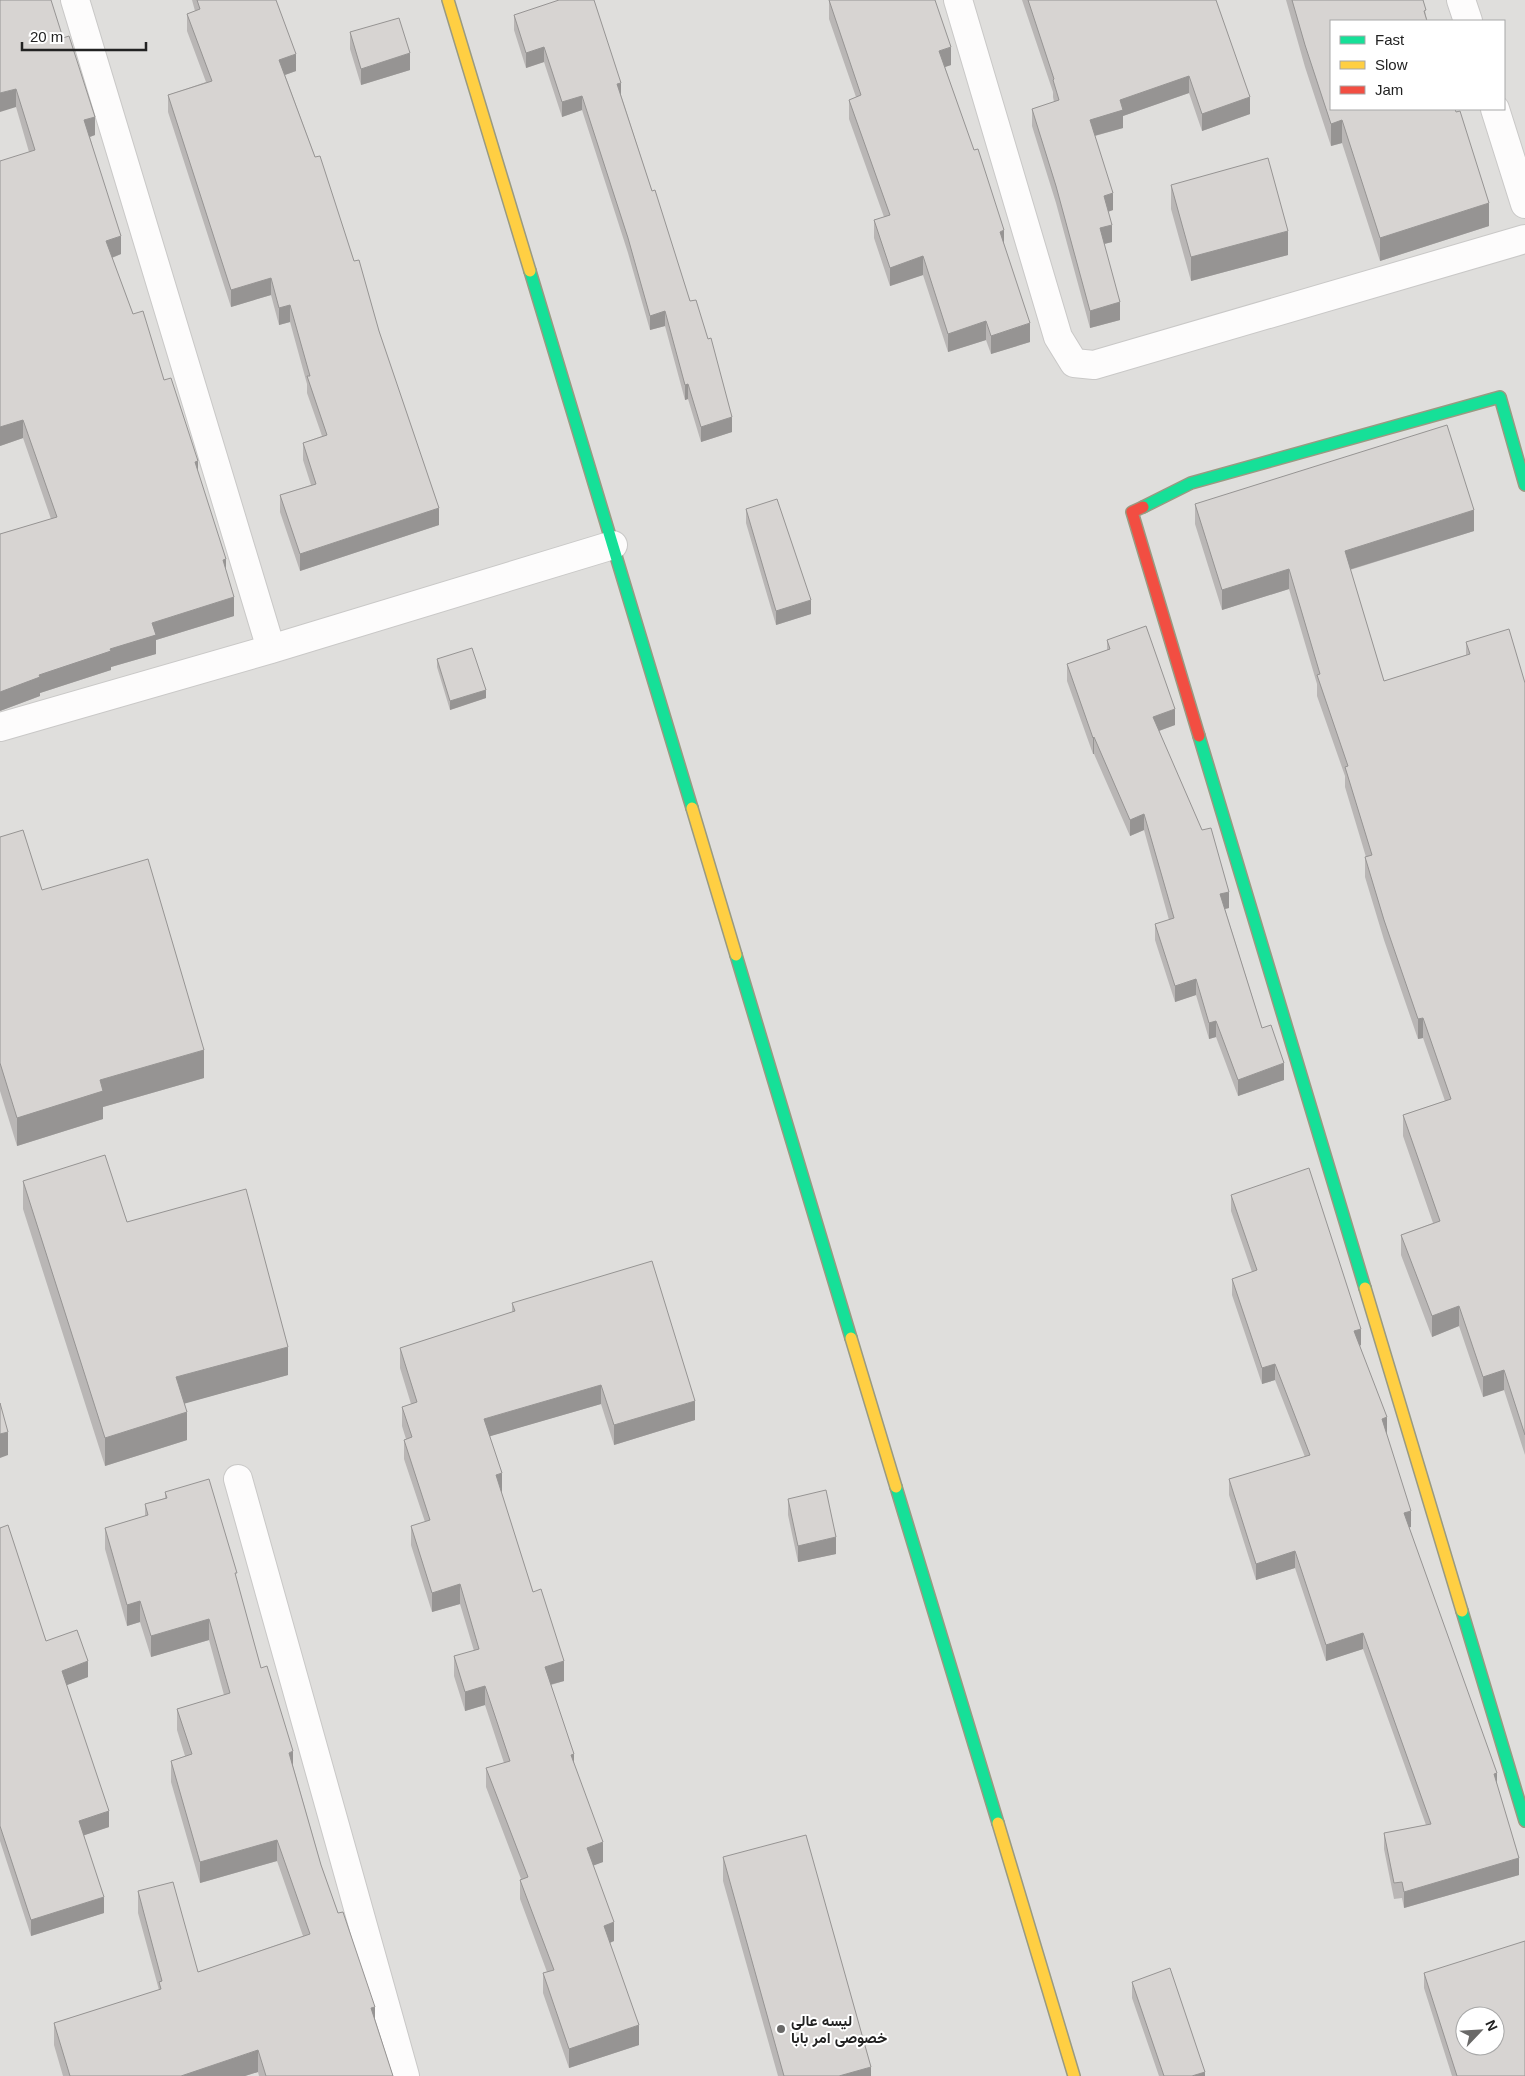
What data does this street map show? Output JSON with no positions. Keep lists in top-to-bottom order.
{
  "places": ["لیسه عالی خصوصی امر بابا"],
  "legend": ["Fast", "Slow", "Jam"],
  "scale_bar": "20 m",
  "north": "top right"
}
